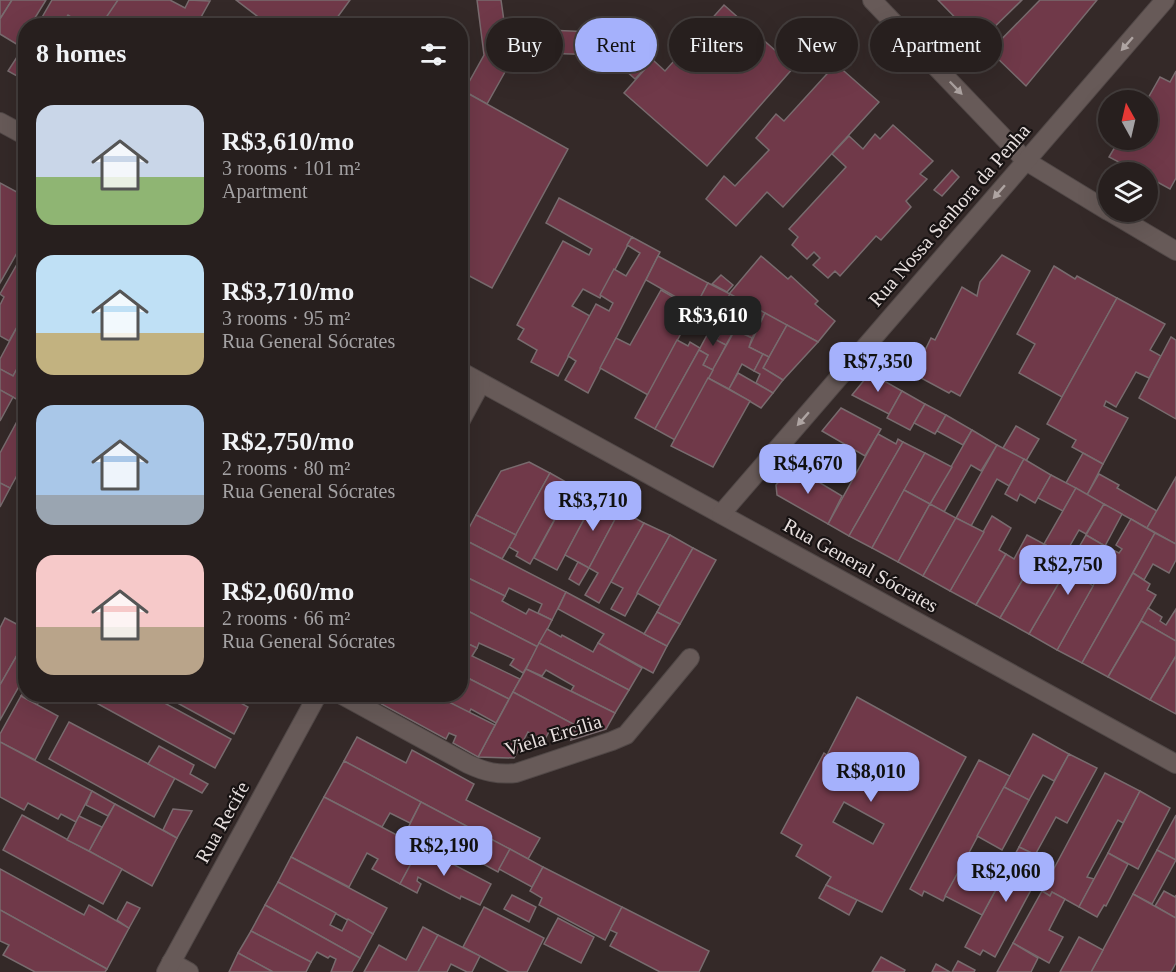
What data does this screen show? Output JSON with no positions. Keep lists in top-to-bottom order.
{
  "streets": {
    "street": [
      "Rua Nossa Senhora da Penha",
      "Rua General Sócrates",
      "Viela Ercília",
      "Rua Recife"
    ]
  },
  "crossings": [
    ["Rua Nossa Senhora da Penha", "Rua General Sócrates"]
  ],
  "one_way": ["Rua Nossa Senhora da Penha"],
  "north": "top",
  "page": {
    "chip": [
      "Buy",
      "Rent",
      "Filters",
      "New",
      "Apartment"
    ],
    "heading": "8 homes",
    "list": [
      {
        "name": "R$3,610/mo",
        "note": "3 rooms · 101 m² · Apartment"
      },
      {
        "name": "R$3,710/mo",
        "note": "3 rooms · 95 m² · Rua General Sócrates"
      },
      {
        "name": "R$2,750/mo",
        "note": "2 rooms · 80 m² · Rua General Sócrates"
      },
      {
        "name": "R$2,060/mo",
        "note": "2 rooms · 66 m² · Rua General Sócrates"
      }
    ],
    "price": [
      "R$3,610",
      "R$7,350",
      "R$4,670",
      "R$3,710",
      "R$2,750",
      "R$8,010",
      "R$2,190",
      "R$2,060"
    ]
  }
}
